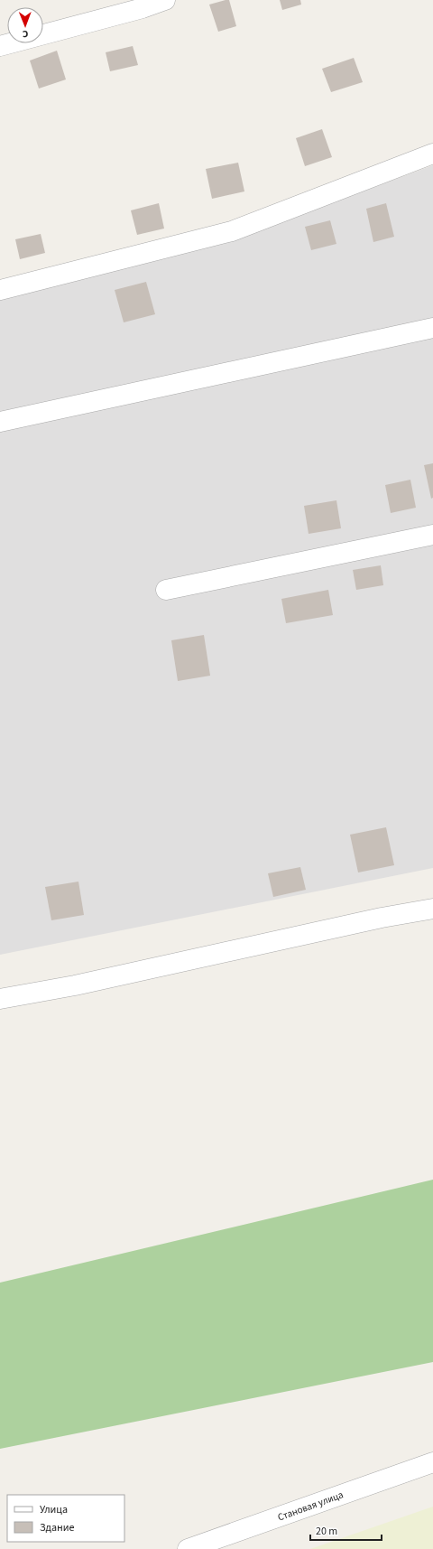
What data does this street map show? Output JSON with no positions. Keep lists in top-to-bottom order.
{
  "streets": {
    "street": ["Становая улица"]
  },
  "legend": ["Улица", "Здание"],
  "scale_bar": "20 m",
  "north": "bottom"
}
